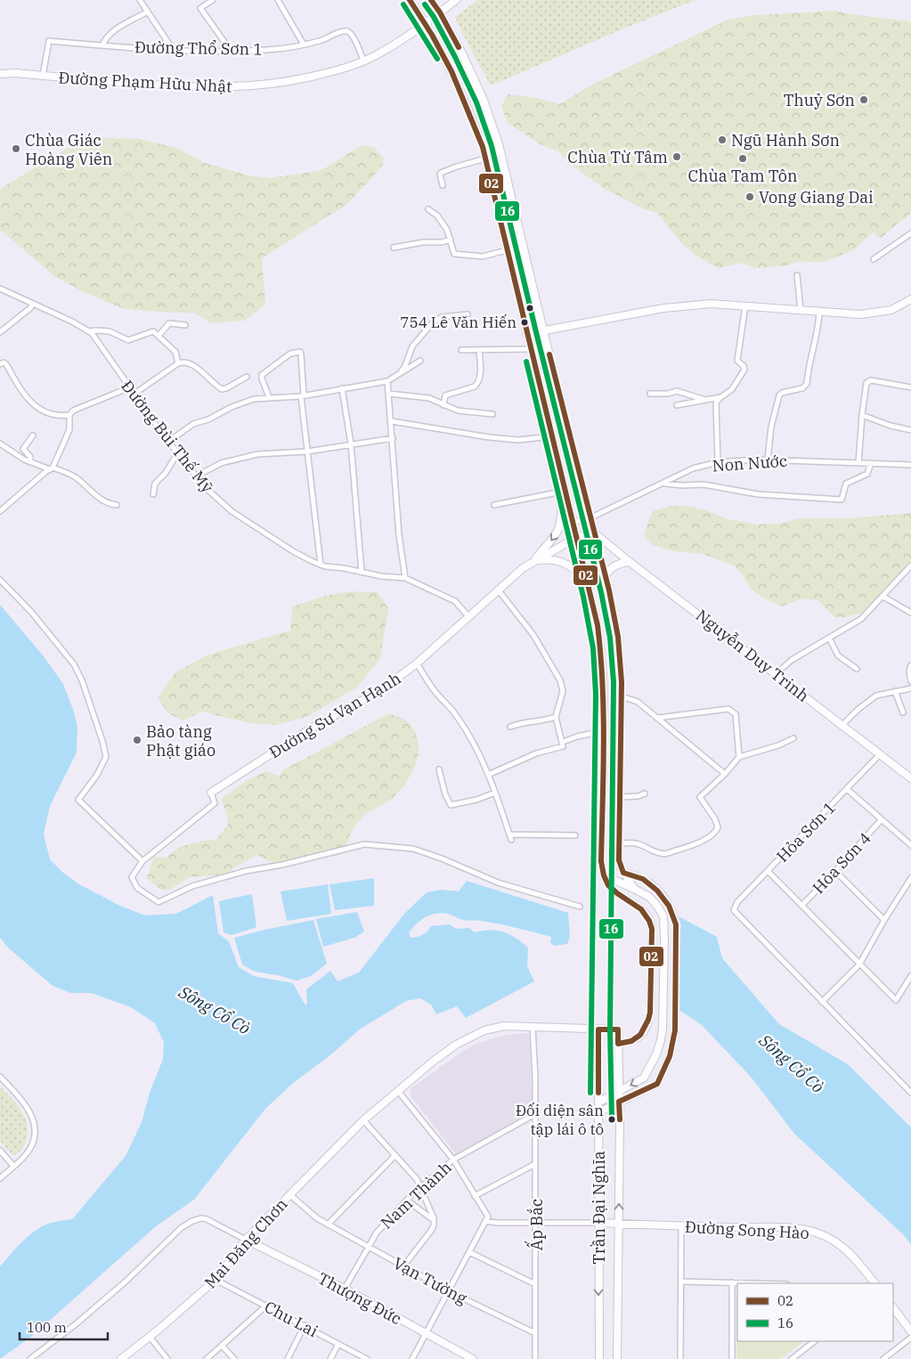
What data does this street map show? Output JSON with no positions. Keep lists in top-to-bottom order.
{
  "streets": {
    "main road": [
      "Đường Phạm Hữu Nhật",
      "Nguyễn Duy Trinh",
      "Đường Sư Vạn Hạnh",
      "Trần Đại Nghĩa",
      "Đường Song Hào",
      "Mai Đăng Chơn",
      "Thượng Đức"
    ],
    "street": [
      "Đường Thổ Sơn 1",
      "Đường Bùi Thế Mỹ",
      "Non Nước",
      "Hỏa Sơn 1",
      "Hỏa Sơn 4",
      "Nam Thành",
      "Ấp Bắc",
      "Vạn Tường",
      "Chu Lai"
    ]
  },
  "crossings": [
    ["Đường Thổ Sơn 1", "Đường Phạm Hữu Nhật"],
    ["Đường Bùi Thế Mỹ", "Đường Sư Vạn Hạnh"],
    ["Nguyễn Duy Trinh", "Đường Sư Vạn Hạnh"],
    ["Nguyễn Duy Trinh", "Hỏa Sơn 1"],
    ["Nam Thành", "Ấp Bắc"],
    ["Nam Thành", "Vạn Tường"],
    ["Nam Thành", "Thượng Đức"],
    ["Trần Đại Nghĩa", "Đường Song Hào"],
    ["Trần Đại Nghĩa", "Mai Đăng Chơn"],
    ["Ấp Bắc", "Mai Đăng Chơn"],
    ["Ấp Bắc", "Vạn Tường"],
    ["Mai Đăng Chơn", "Vạn Tường"],
    ["Mai Đăng Chơn", "Thượng Đức"],
    ["Mai Đăng Chơn", "Chu Lai"]
  ],
  "water": ["Sông Cổ Cò"],
  "places": [
    "Thuỷ Sơn",
    "Ngũ Hành Sơn",
    "Chùa Giác Hoàng Viên",
    "Chùa Từ Tâm",
    "Chùa Tam Tôn",
    "Vong Giang Dai",
    "754 Lê Văn Hiến",
    "Bảo tàng Phật giáo",
    "Đối diện sân tập lái ô tô"
  ],
  "lines": ["transit line 02", "transit line 16"],
  "legend": ["02", "16"],
  "scale_bar": "100 m"
}
